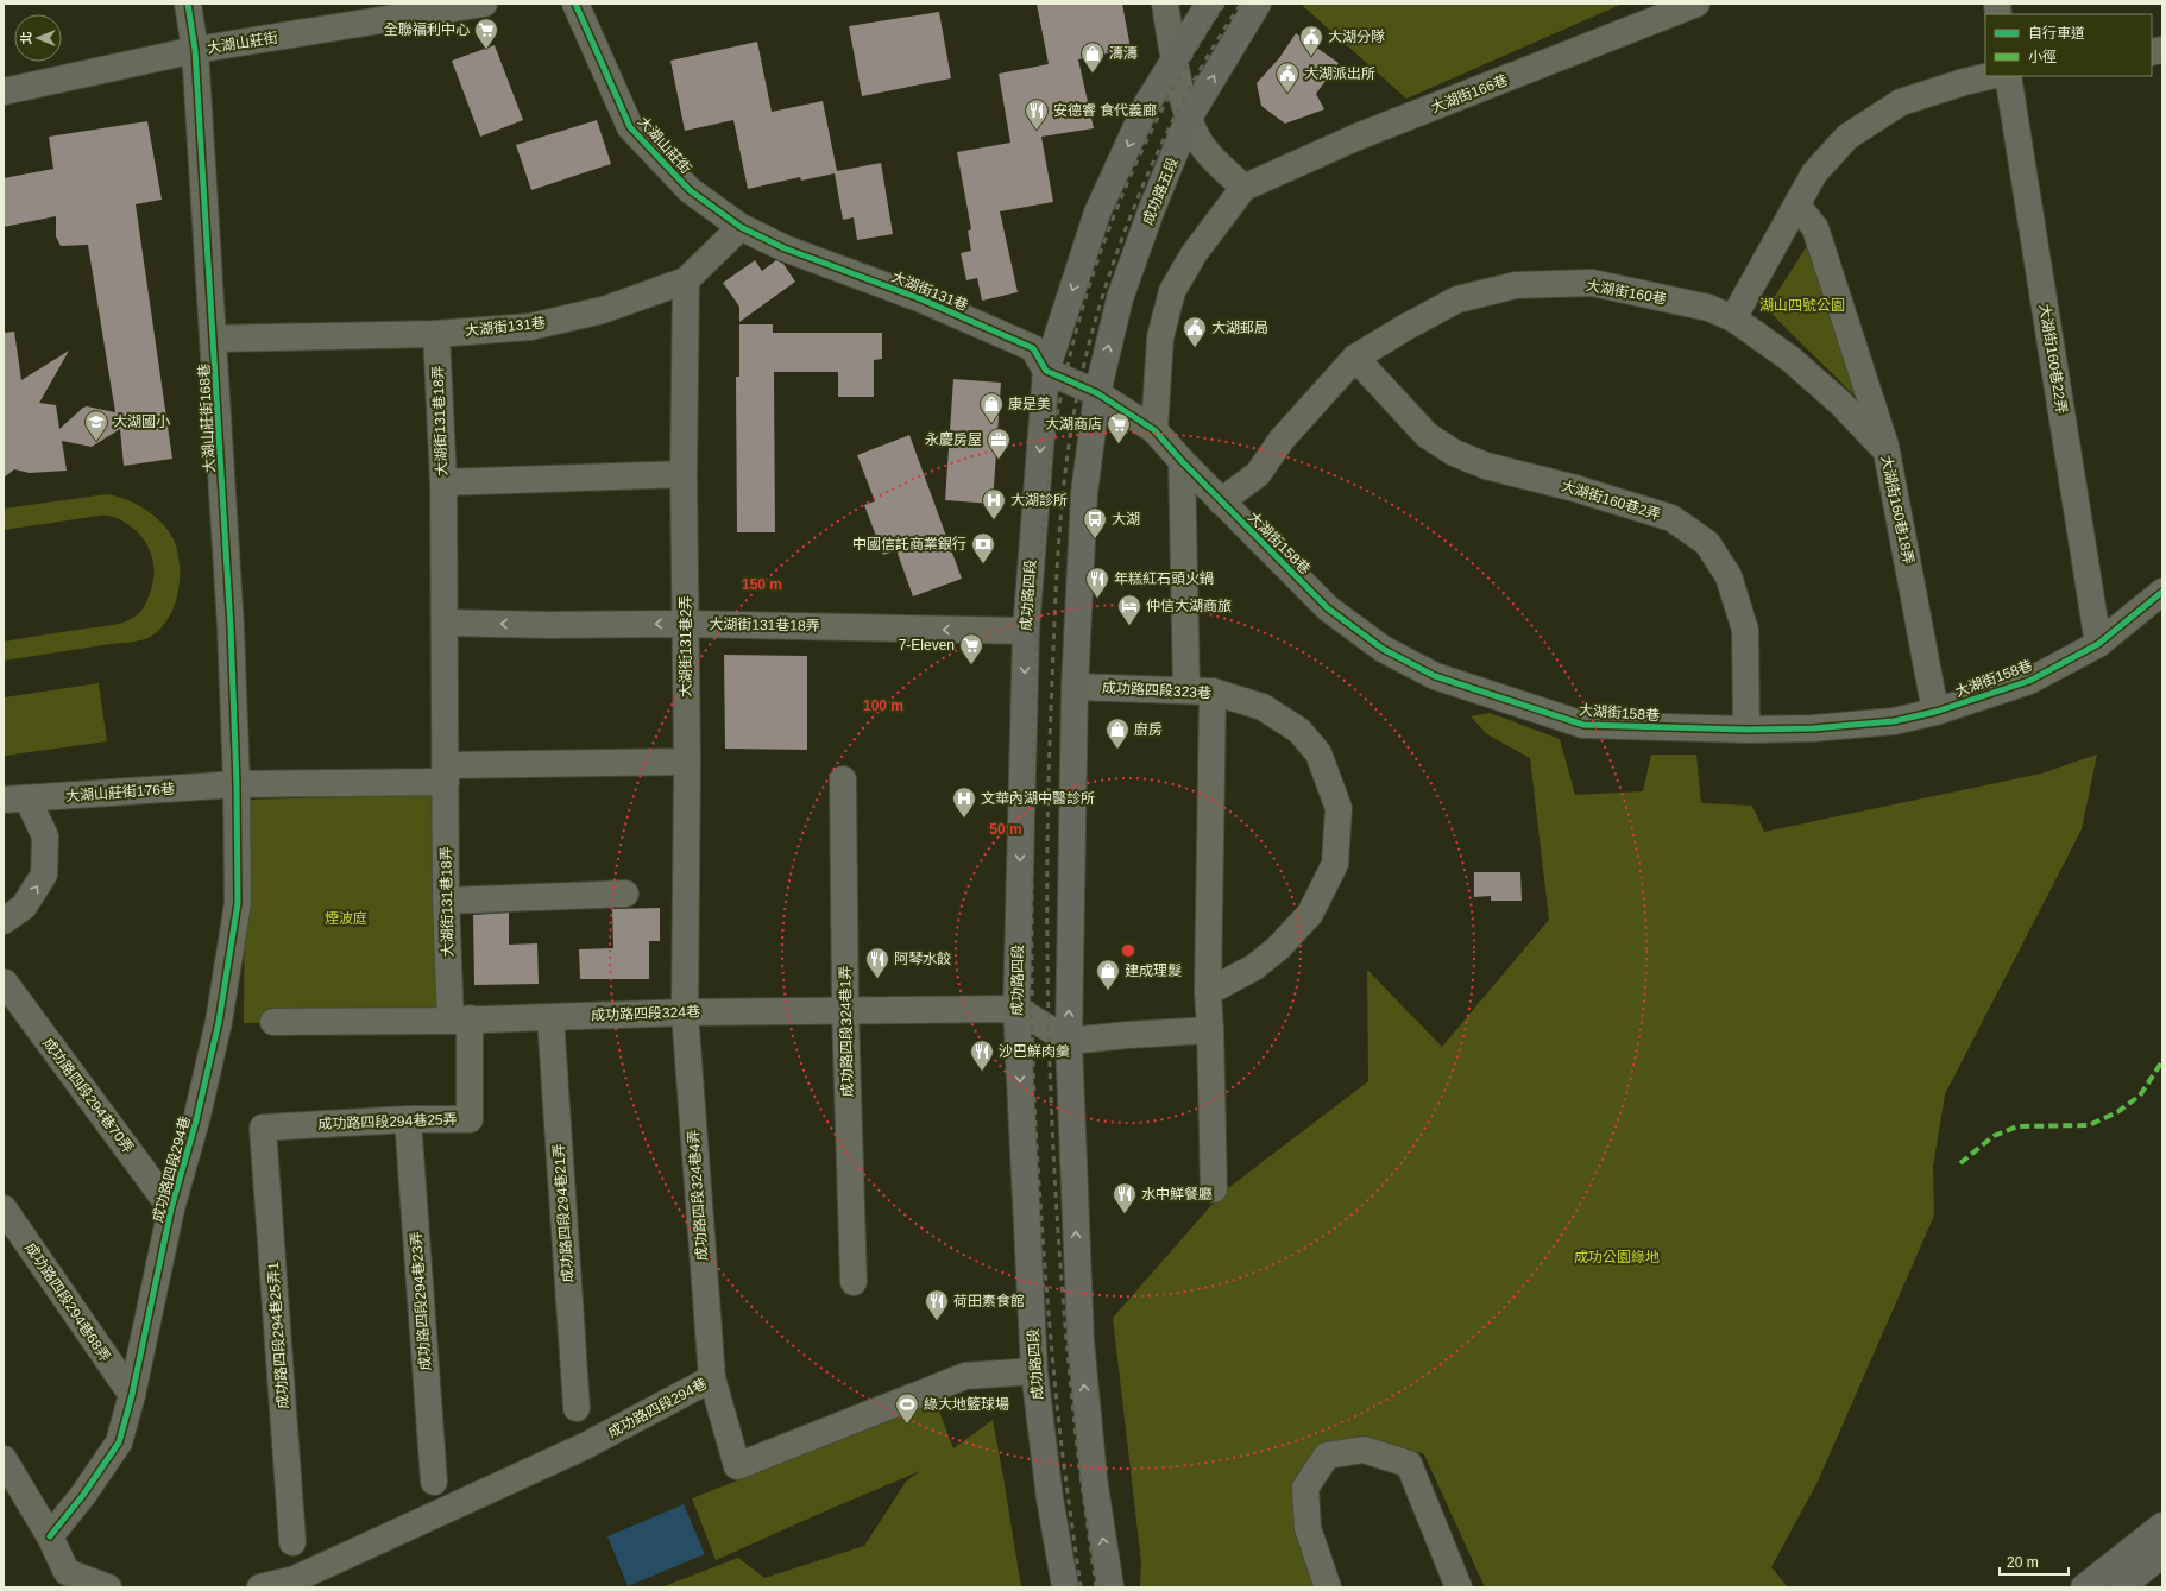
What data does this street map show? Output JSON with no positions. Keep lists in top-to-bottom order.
{
  "streets": {
    "main road": ["成功路五段", "成功路四段"],
    "street": [
      "大湖山莊街",
      "大湖街166巷",
      "大湖街131巷",
      "大湖街160巷",
      "大湖街160巷22弄",
      "大湖山莊街168巷",
      "大湖街131巷18弄",
      "大湖街160巷2弄",
      "大湖街160巷18弄",
      "大湖街158巷",
      "大湖街131巷2弄",
      "成功路四段323巷",
      "大湖山莊街176巷",
      "成功路四段324巷",
      "成功路四段324巷1弄",
      "成功路四段294巷70弄",
      "成功路四段294巷25弄",
      "成功路四段294巷",
      "成功路四段324巷4弄",
      "成功路四段294巷21弄",
      "成功路四段294巷23弄",
      "成功路四段294巷68弄",
      "成功路四段294巷25弄1"
    ]
  },
  "crossings": [
    ["大湖山莊街", "大湖街131巷"],
    ["大湖山莊街", "大湖山莊街168巷"],
    ["成功路五段", "大湖街158巷"],
    ["大湖街131巷", "大湖山莊街168巷"],
    ["大湖街131巷", "大湖街131巷18弄"],
    ["大湖街131巷", "成功路四段"],
    ["大湖街131巷", "大湖街131巷2弄"],
    ["大湖街160巷", "大湖街160巷2弄"],
    ["大湖街160巷", "大湖街160巷18弄"],
    ["大湖街160巷", "大湖街158巷"],
    ["大湖街160巷22弄", "大湖街158巷"],
    ["大湖山莊街168巷", "大湖山莊街176巷"],
    ["大湖山莊街168巷", "成功路四段294巷"],
    ["大湖街131巷18弄", "成功路四段"],
    ["大湖街131巷18弄", "大湖街131巷2弄"],
    ["大湖街131巷18弄", "成功路四段324巷"],
    ["大湖街131巷18弄", "成功路四段294巷25弄"],
    ["大湖街160巷2弄", "大湖街158巷"],
    ["大湖街160巷18弄", "大湖街158巷"],
    ["成功路四段", "成功路四段324巷"],
    ["成功路四段", "成功路四段294巷"],
    ["大湖街131巷2弄", "成功路四段324巷"],
    ["大湖街131巷2弄", "成功路四段324巷4弄"],
    ["大湖山莊街176巷", "成功路四段294巷"],
    ["成功路四段324巷", "成功路四段324巷1弄"],
    ["成功路四段324巷", "成功路四段294巷25弄"],
    ["成功路四段324巷", "成功路四段324巷4弄"],
    ["成功路四段324巷", "成功路四段294巷21弄"],
    ["成功路四段294巷70弄", "成功路四段294巷"],
    ["成功路四段294巷25弄", "成功路四段294巷23弄"],
    ["成功路四段294巷25弄", "成功路四段294巷25弄1"],
    ["成功路四段294巷", "成功路四段324巷4弄"],
    ["成功路四段294巷", "成功路四段294巷68弄"]
  ],
  "parks": ["湖山四號公園", "煙波庭", "成功公園綠地"],
  "places": {
    "supermarket": ["全聯福利中心", "大湖商店", "7-Eleven"],
    "public building": ["大湖分隊", "大湖派出所", "大湖郵局"],
    "shop": [
      "濤濤",
      "康是美",
      "廚房",
      "建成理髮"
    ],
    "restaurant": [
      "安德睿 食代義廊",
      "年糕紅石頭火鍋",
      "阿琴水餃",
      "沙巴鮮肉羹",
      "水中鮮餐廳",
      "荷田素食館"
    ],
    "school or university": ["大湖國小"],
    "office": ["永慶房屋"],
    "hospital": ["大湖診所", "文華內湖中醫診所"],
    "bus stop": ["大湖"],
    "bank": ["中國信託商業銀行"],
    "hotel": ["仲信大湖商旅"],
    "sports": ["綠大地籃球場"]
  },
  "legend": ["自行車道", "小徑"],
  "scale_bar": "20 m",
  "north": "left",
  "rings": ["150 m", "100 m", "50 m"]
}
